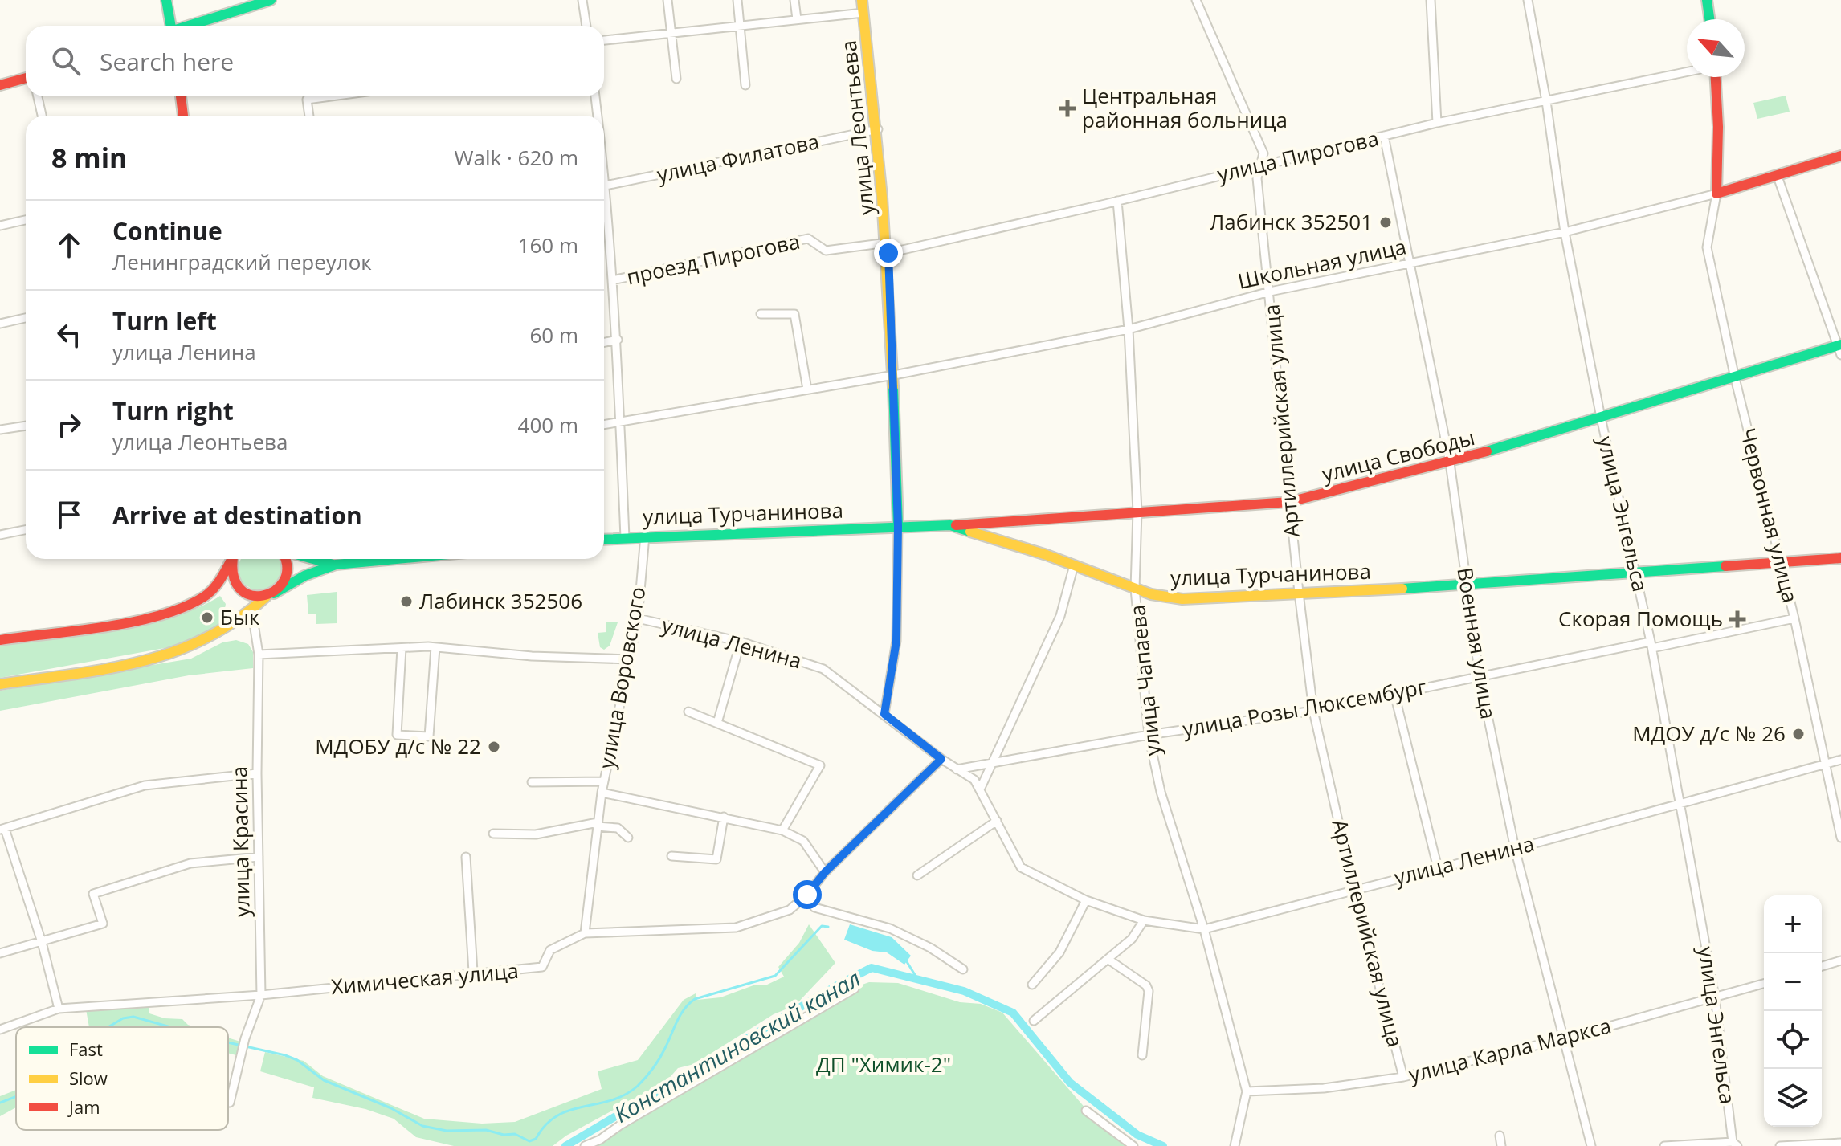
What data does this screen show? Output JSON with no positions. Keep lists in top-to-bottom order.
{
  "streets": {
    "street": [
      "улица Леонтьева",
      "улица Пирогова",
      "улица Филатова",
      "проезд Пирогова",
      "Школьная улица",
      "Артиллерийская улица",
      "улица Свободы",
      "улица Турчанинова",
      "улица Энгельса",
      "Червонная улица",
      "улица Ленина",
      "Военная улица",
      "улица Воровского",
      "улица Чапаева",
      "улица Розы Люксембург",
      "улица Красина",
      "Химическая улица",
      "улица Карла Маркса"
    ]
  },
  "crossings": [
    ["улица Леонтьева", "улица Пирогова"],
    ["улица Леонтьева", "улица Филатова"],
    ["улица Леонтьева", "проезд Пирогова"],
    ["улица Леонтьева", "Школьная улица"],
    ["улица Леонтьева", "улица Турчанинова"],
    ["улица Леонтьева", "улица Ленина"],
    ["улица Пирогова", "проезд Пирогова"],
    ["улица Пирогова", "Артиллерийская улица"],
    ["улица Пирогова", "улица Энгельса"],
    ["улица Пирогова", "Военная улица"],
    ["улица Пирогова", "улица Чапаева"],
    ["Школьная улица", "Артиллерийская улица"],
    ["Школьная улица", "улица Энгельса"],
    ["Школьная улица", "Червонная улица"],
    ["Школьная улица", "Военная улица"],
    ["Школьная улица", "улица Чапаева"],
    ["Артиллерийская улица", "улица Свободы"],
    ["Артиллерийская улица", "улица Турчанинова"],
    ["Артиллерийская улица", "улица Ленина"],
    ["Артиллерийская улица", "улица Розы Люксембург"],
    ["Артиллерийская улица", "улица Карла Маркса"],
    ["улица Свободы", "улица Турчанинова"],
    ["улица Свободы", "улица Энгельса"],
    ["улица Свободы", "Червонная улица"],
    ["улица Свободы", "Военная улица"],
    ["улица Свободы", "улица Чапаева"],
    ["улица Турчанинова", "улица Энгельса"],
    ["улица Турчанинова", "Червонная улица"],
    ["улица Турчанинова", "Военная улица"],
    ["улица Турчанинова", "улица Воровского"],
    ["улица Турчанинова", "улица Чапаева"],
    ["улица Энгельса", "улица Ленина"],
    ["улица Энгельса", "улица Розы Люксембург"],
    ["улица Энгельса", "улица Карла Маркса"],
    ["Червонная улица", "улица Ленина"],
    ["Червонная улица", "улица Розы Люксембург"],
    ["улица Ленина", "Военная улица"],
    ["улица Ленина", "улица Воровского"],
    ["улица Ленина", "улица Чапаева"],
    ["улица Ленина", "улица Розы Люксембург"],
    ["улица Ленина", "Химическая улица"],
    ["Военная улица", "улица Розы Люксембург"],
    ["Военная улица", "улица Карла Маркса"],
    ["улица Воровского", "Химическая улица"],
    ["улица Чапаева", "улица Розы Люксембург"],
    ["улица Чапаева", "улица Карла Маркса"],
    ["улица Красина", "Химическая улица"]
  ],
  "water": ["Константиновский канал"],
  "parks": ["ДП \"Химик-2\""],
  "places": {
    "health": ["Центральная районная больница", "Скорая Помощь"],
    "other": [
      "Лабинск 352501",
      "Лабинск 352506",
      "Бык",
      "МДОУ д/с № 26",
      "МДОБУ д/с № 22"
    ]
  },
  "legend": ["Fast", "Slow", "Jam"],
  "north": "top left",
  "page": {
    "search": "Search here",
    "heading": ["8 min", "Walk · 620 m"],
    "list": [
      ["Continue", "Ленинградский переулок", "160 m"],
      ["Turn left", "улица Ленина", "60 m"],
      ["Turn right", "улица Леонтьева", "400 m"],
      "Arrive at destination"
    ],
    "map_buttons": ["+", "−"]
  }
}
